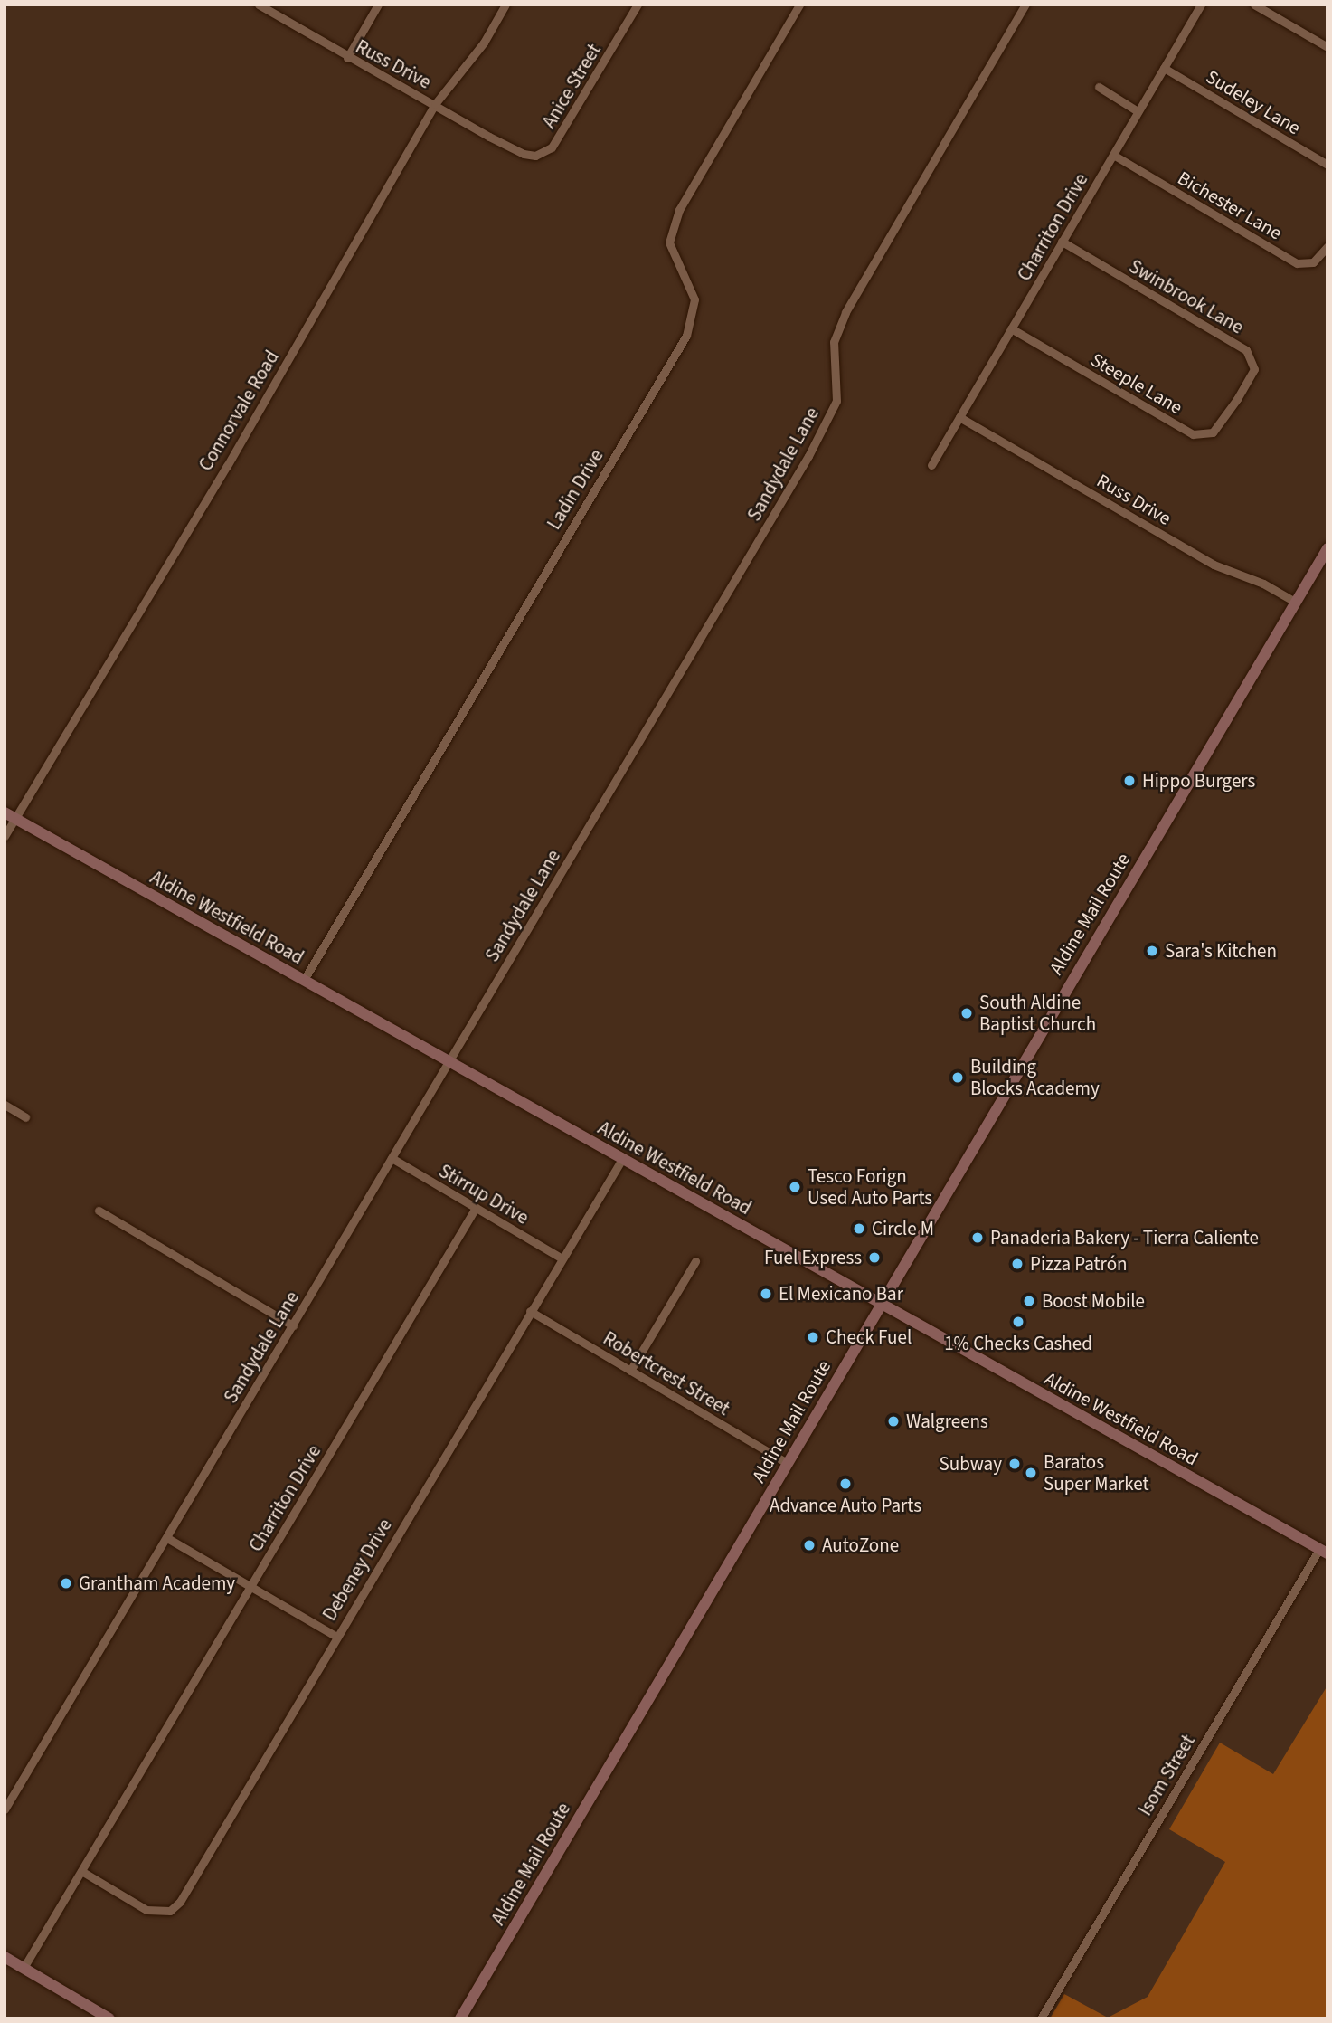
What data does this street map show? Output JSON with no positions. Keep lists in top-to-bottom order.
{
  "streets": {
    "main road": ["Aldine Mail Route", "Aldine Westfield Road"],
    "street": [
      "Russ Drive",
      "Anice Street",
      "Sudeley Lane",
      "Bichester Lane",
      "Charriton Drive",
      "Swinbrook Lane",
      "Steeple Lane",
      "Connorvale Road",
      "Sandydale Lane",
      "Ladin Drive",
      "Stirrup Drive",
      "Robertcrest Street",
      "Debeney Drive",
      "Isom Street"
    ]
  },
  "crossings": [
    ["Russ Drive", "Anice Street"],
    ["Russ Drive", "Charriton Drive"],
    ["Russ Drive", "Connorvale Road"],
    ["Russ Drive", "Aldine Mail Route"],
    ["Sudeley Lane", "Charriton Drive"],
    ["Bichester Lane", "Charriton Drive"],
    ["Charriton Drive", "Swinbrook Lane"],
    ["Charriton Drive", "Steeple Lane"],
    ["Charriton Drive", "Stirrup Drive"],
    ["Charriton Drive", "Debeney Drive"],
    ["Swinbrook Lane", "Steeple Lane"],
    ["Connorvale Road", "Aldine Westfield Road"],
    ["Sandydale Lane", "Aldine Westfield Road"],
    ["Sandydale Lane", "Stirrup Drive"],
    ["Ladin Drive", "Aldine Westfield Road"],
    ["Aldine Mail Route", "Aldine Westfield Road"],
    ["Aldine Mail Route", "Robertcrest Street"],
    ["Aldine Westfield Road", "Debeney Drive"],
    ["Aldine Westfield Road", "Isom Street"],
    ["Stirrup Drive", "Debeney Drive"],
    ["Robertcrest Street", "Debeney Drive"]
  ],
  "places": [
    "Hippo Burgers",
    "Sara's Kitchen",
    "South Aldine Baptist Church",
    "Building Blocks Academy",
    "Tesco Forign Used Auto Parts",
    "Circle M",
    "Panaderia Bakery - Tierra Caliente",
    "Fuel Express",
    "Pizza Patrón",
    "El Mexicano Bar",
    "Boost Mobile",
    "1% Checks Cashed",
    "Check Fuel",
    "Walgreens",
    "Subway",
    "Baratos Super Market",
    "Advance Auto Parts",
    "AutoZone",
    "Grantham Academy"
  ]
}
